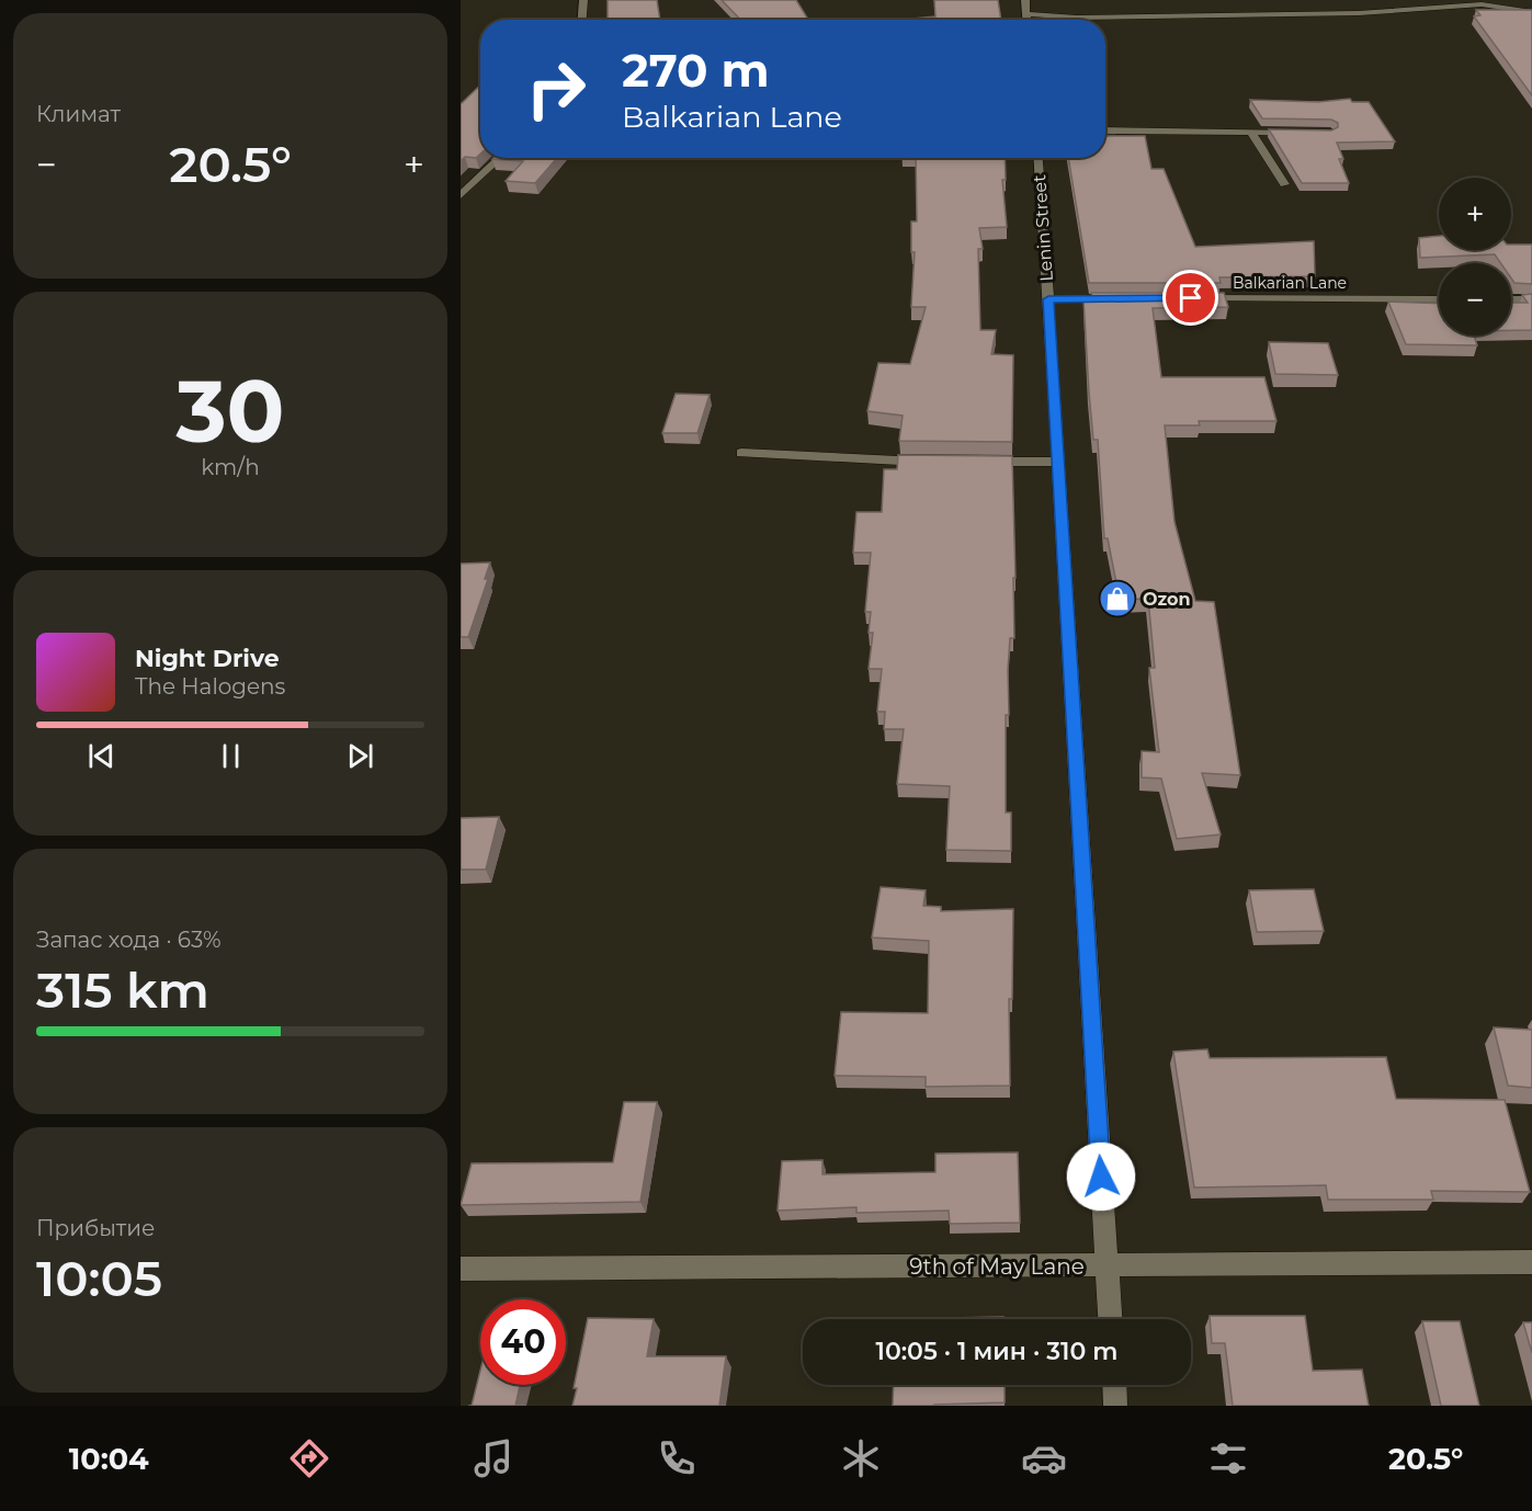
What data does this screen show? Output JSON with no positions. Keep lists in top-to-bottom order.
{
  "streets": {
    "street": ["Lenin Street", "Balkarian Lane", "9th of May Lane"]
  },
  "crossings": [
    ["Lenin Street", "9th of May Lane"]
  ],
  "places": {
    "shop": ["Ozon"]
  },
  "page": {
    "tile": [
      "Климат",
      ["30", "km/h"],
      ["Запас хода · 63%", "315 km"],
      ["Прибытие", "10:05"]
    ],
    "turn": ["270 m", "Balkarian Lane"],
    "heat": ["−", "20.5°", "+"],
    "map_buttons": ["+", "−"],
    "song": ["Night Drive", "The Halogens"],
    "limit": "40",
    "trip": "10:05 · 1 мин · 310 m",
    "tabs": ["10:04", "20.5°"]
  }
}
